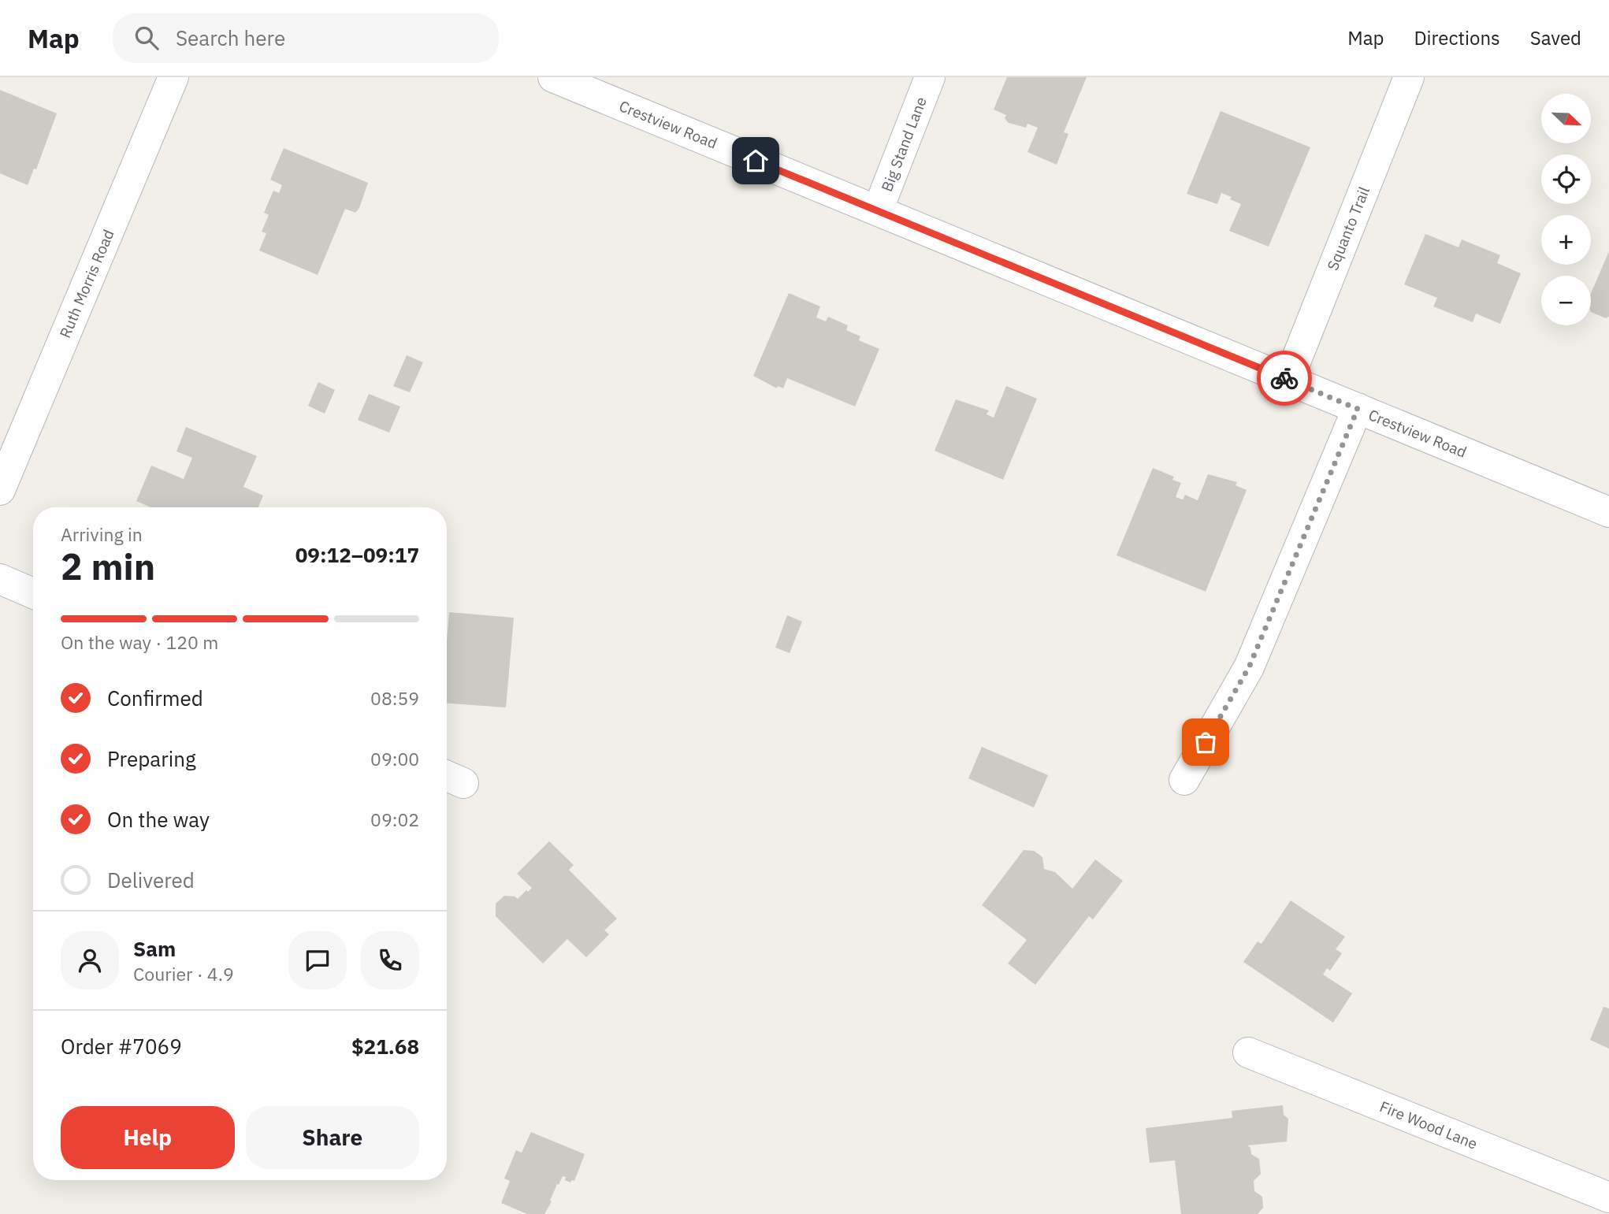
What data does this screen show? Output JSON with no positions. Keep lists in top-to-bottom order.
{
  "streets": {
    "street": [
      "Crestview Road",
      "Big Stand Lane",
      "Squanto Trail",
      "Ruth Morris Road",
      "Fire Wood Lane"
    ]
  },
  "crossings": [
    ["Crestview Road", "Big Stand Lane"],
    ["Crestview Road", "Squanto Trail"]
  ],
  "north": "bottom right",
  "page": {
    "header": "Map",
    "search": "Search here",
    "nav": ["Map", "Directions", "Saved"],
    "map_buttons": ["+", "−"],
    "heading": ["2 min", "Arriving in", "09:12–09:17"],
    "panel": [
      "Sam",
      "Courier · 4.9",
      "Order #7069",
      "$21.68"
    ],
    "bar": "On the way · 120 m",
    "list": [
      ["Confirmed", "08:59"],
      ["Preparing", "09:00"],
      ["On the way", "09:02"],
      "Delivered"
    ],
    "buttons": ["Help", "Share"]
  }
}
